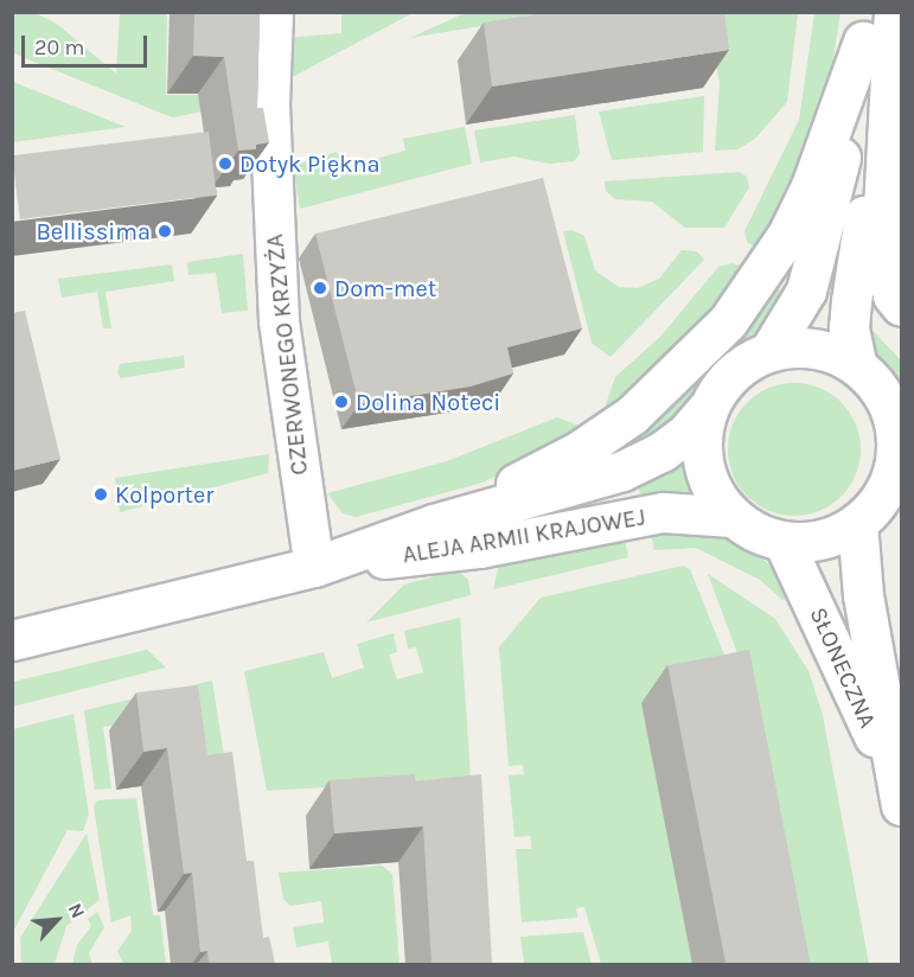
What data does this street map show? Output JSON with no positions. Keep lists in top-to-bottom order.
{
  "streets": {
    "street": ["CZERWONEGO KRZYŻA", "ALEJA ARMII KRAJOWEJ", "SŁONECZNA"]
  },
  "crossings": [
    ["CZERWONEGO KRZYŻA", "ALEJA ARMII KRAJOWEJ"],
    ["ALEJA ARMII KRAJOWEJ", "SŁONECZNA"]
  ],
  "places": [
    "Dotyk Piękna",
    "Bellissima",
    "Dom-met",
    "Dolina Noteci",
    "Kolporter"
  ],
  "scale_bar": "20 m",
  "north": "top right"
}
